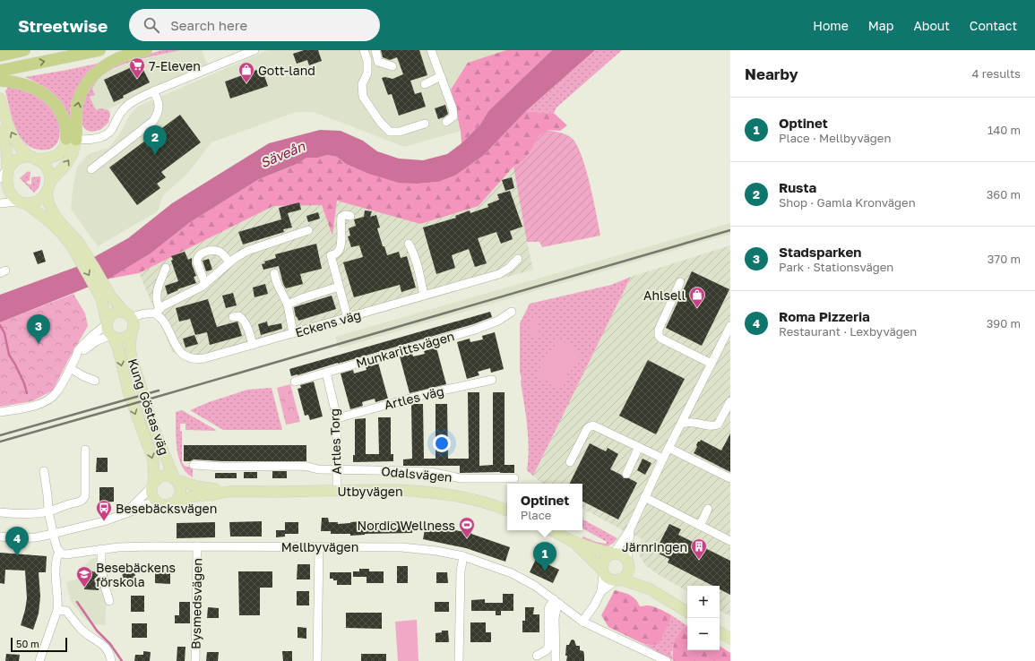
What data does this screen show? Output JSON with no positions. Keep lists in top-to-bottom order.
{
  "streets": {
    "main road": ["Kung Göstas väg", "Utbyvägen"],
    "street": [
      "Eckens väg",
      "Munkarittsvägen",
      "Artles väg",
      "Artles Torg",
      "Odalsvägen",
      "Mellbyvägen",
      "Bysmedsvägen"
    ]
  },
  "crossings": [
    ["Munkarittsvägen", "Artles Torg"],
    ["Artles väg", "Artles Torg"],
    ["Kung Göstas väg", "Utbyvägen"],
    ["Artles Torg", "Odalsvägen"],
    ["Artles Torg", "Utbyvägen"],
    ["Mellbyvägen", "Bysmedsvägen"]
  ],
  "water": ["Säveån"],
  "places": {
    "supermarket": ["7-Eleven"],
    "shop": ["Gott-land", "Ahlsell"],
    "bus stop": ["Besebäcksvägen"],
    "sports": ["Nordic Wellness"],
    "building": ["Järnringen"],
    "school or university": ["Besebäckens förskola"]
  },
  "scale_bar": "50 m",
  "page": {
    "header": "Streetwise",
    "search": "Search here",
    "nav": [
      "Home",
      "Map",
      "About",
      "Contact"
    ],
    "heading": ["Nearby", "4 results"],
    "list": [
      {
        "mark": "1",
        "name": "Optinet",
        "note": "Place · Mellbyvägen",
        "value": "140 m"
      },
      {
        "mark": "2",
        "name": "Rusta",
        "note": "Shop · Gamla Kronvägen",
        "value": "360 m"
      },
      {
        "mark": "3",
        "name": "Stadsparken",
        "note": "Park · Stationsvägen",
        "value": "370 m"
      },
      {
        "mark": "4",
        "name": "Roma Pizzeria",
        "note": "Restaurant · Lexbyvägen",
        "value": "390 m"
      }
    ],
    "pins": [
      "2",
      "3",
      "4",
      "1"
    ],
    "popup": ["Optinet", "Place"],
    "map_buttons": ["+", "−"],
    "scale": "50 m"
  }
}
